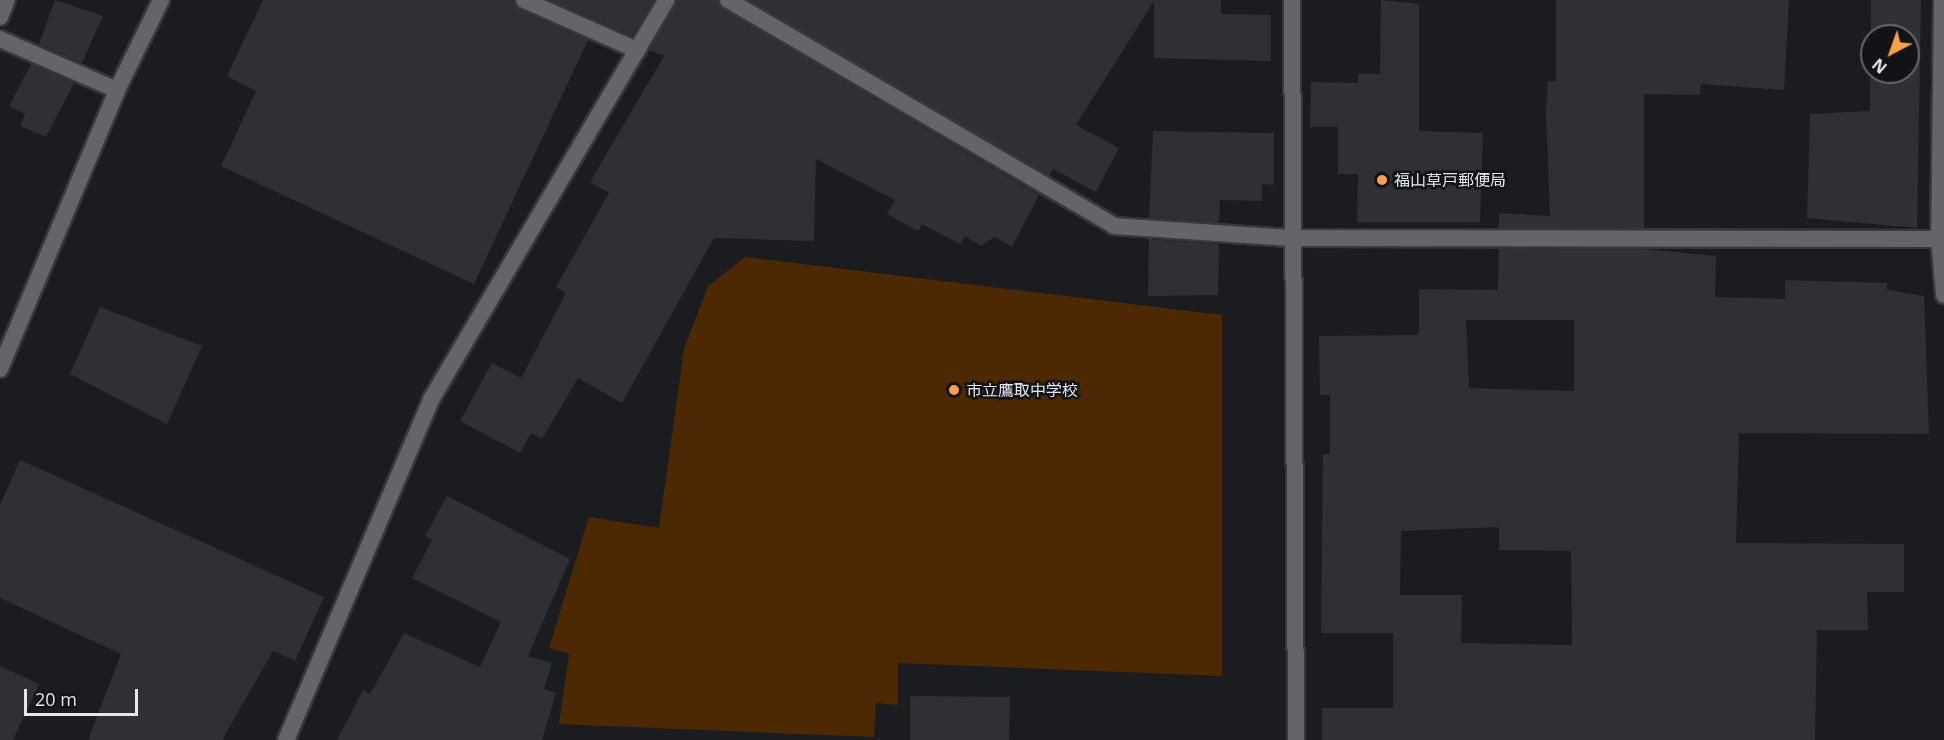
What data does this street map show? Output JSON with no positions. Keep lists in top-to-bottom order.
{
  "places": ["福山草戸郵便局", "市立鷹取中学校"],
  "scale_bar": "20 m",
  "north": "bottom left"
}
